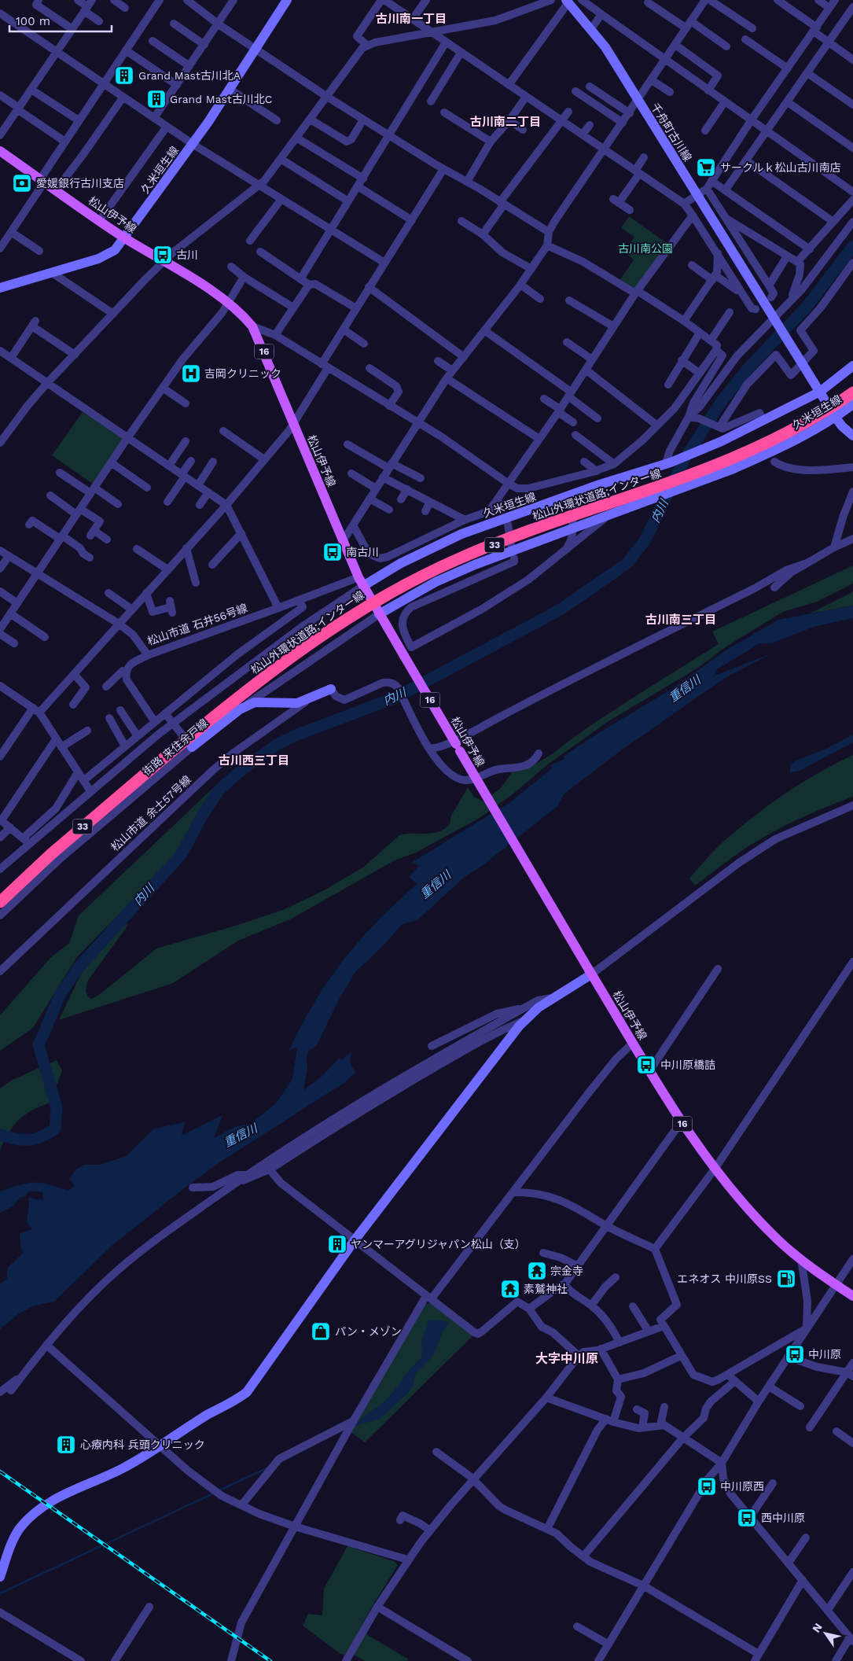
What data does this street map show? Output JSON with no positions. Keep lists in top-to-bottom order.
{
  "streets": {
    "highway": ["松山外環状道路;インター線", "33"],
    "main road": [
      "千舟町古川線",
      "久米垣生線",
      "松山伊予線",
      "16",
      "街路 来住余戸線",
      "松山市道 余土57号線"
    ],
    "street": ["松山市道 石井56号線"]
  },
  "crossings": [
    ["久米垣生線", "松山伊予線"],
    ["久米垣生線", "松山市道 石井56号線"],
    ["久米垣生線", "街路 来住余戸線"],
    ["松山伊予線", "松山市道 石井56号線"],
    ["松山伊予線", "街路 来住余戸線"],
    ["松山市道 石井56号線", "街路 来住余戸線"]
  ],
  "districts": [
    "古川南一丁目",
    "古川南二丁目",
    "古川南三丁目",
    "古川西三丁目",
    "大字中川原"
  ],
  "water": ["内川", "重信川"],
  "parks": ["古川南公園"],
  "places": {
    "building": [
      "Grand Mast古川北A",
      "Grand Mast古川北C",
      "ヤンマーアグリジャパン松山（支）",
      "心療内科 兵頭クリニック"
    ],
    "supermarket": ["サークルｋ松山古川南店"],
    "bank": ["愛媛銀行古川支店"],
    "bus stop": [
      "古川",
      "南古川",
      "中川原橋詰",
      "中川原",
      "中川原西",
      "西中川原"
    ],
    "hospital": ["吉岡クリニック"],
    "temple": ["宗金寺", "素鷲神社"],
    "fuel station": ["エネオス 中川原SS"],
    "shop": ["パン・メゾン"]
  },
  "scale_bar": "100 m",
  "north": "top left"
}
